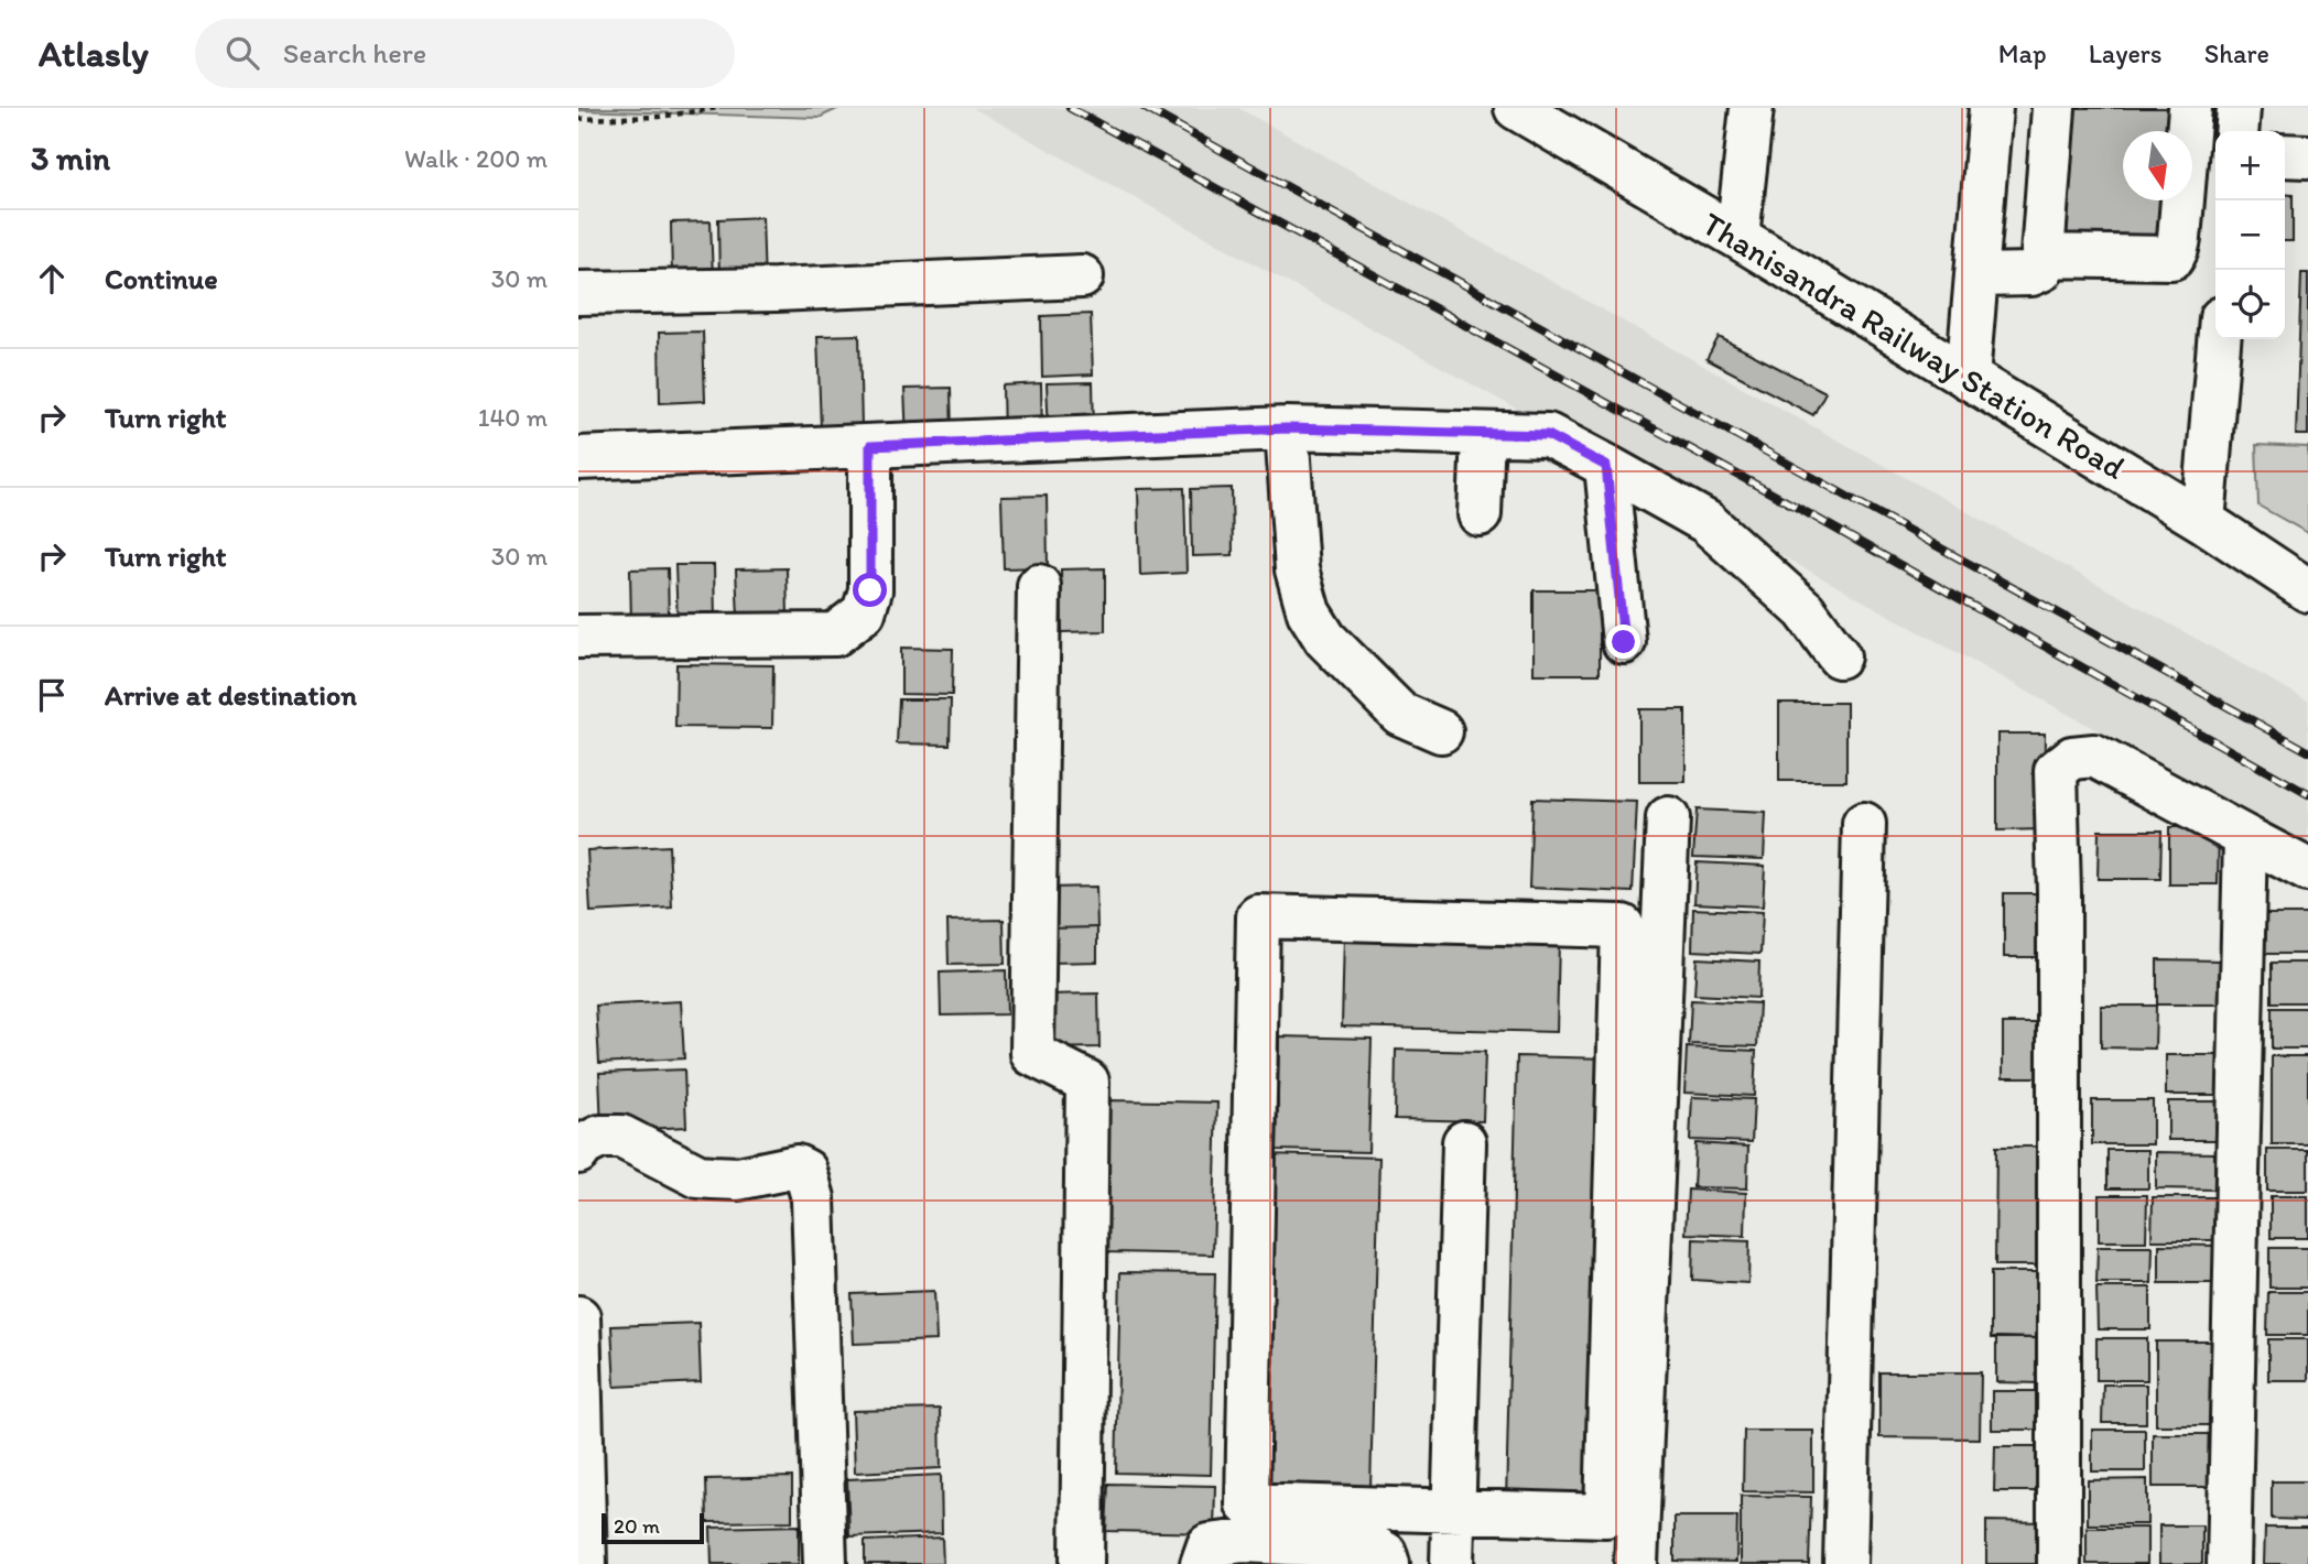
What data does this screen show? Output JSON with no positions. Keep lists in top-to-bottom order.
{
  "streets": {
    "street": ["Thanisandra Railway Station Road"]
  },
  "scale_bar": "20 m",
  "north": "bottom",
  "page": {
    "header": "Atlasly",
    "search": "Search here",
    "nav": ["Map", "Layers", "Share"],
    "heading": ["3 min", "Walk · 200 m"],
    "map_buttons": ["+", "−"],
    "list": [
      ["Continue", "30 m"],
      ["Turn right", "140 m"],
      ["Turn right", "30 m"],
      "Arrive at destination"
    ],
    "scale": "20 m"
  }
}
